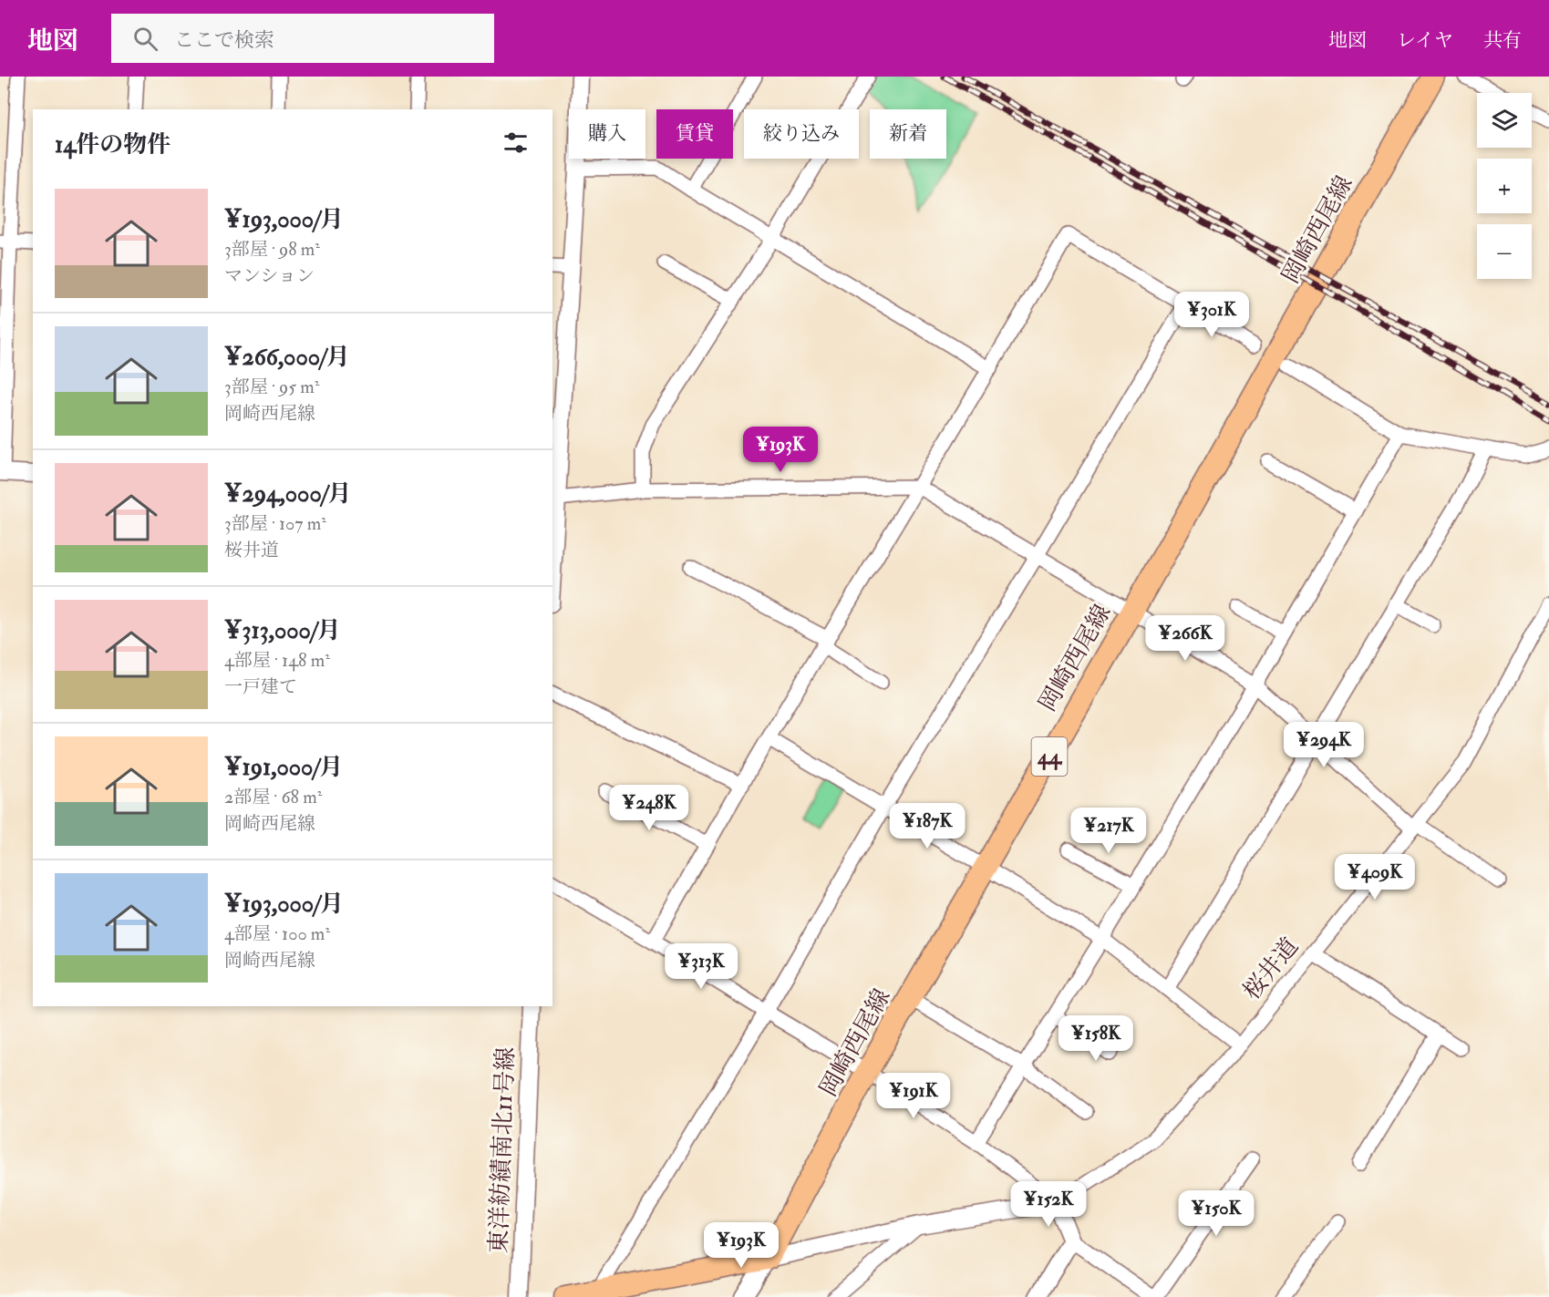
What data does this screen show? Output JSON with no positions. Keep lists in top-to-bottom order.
{
  "streets": {
    "main road": ["岡崎西尾線", "44"],
    "street": ["桜井道", "東洋紡績南北11号線"]
  },
  "crossings": [
    ["岡崎西尾線", "桜井道"]
  ],
  "page": {
    "header": "地図",
    "search": "ここで検索",
    "nav": ["地図", "レイヤ", "共有"],
    "map_buttons": ["+", "−"],
    "chip": [
      "購入",
      "賃貸",
      "絞り込み",
      "新着"
    ],
    "heading": "14件の物件",
    "list": [
      {
        "name": "¥193,000/月",
        "note": "3部屋 · 98 m² · マンション"
      },
      {
        "name": "¥266,000/月",
        "note": "3部屋 · 95 m² · 岡崎西尾線"
      },
      {
        "name": "¥294,000/月",
        "note": "3部屋 · 107 m² · 桜井道"
      },
      {
        "name": "¥313,000/月",
        "note": "4部屋 · 148 m² · 一戸建て"
      },
      {
        "name": "¥191,000/月",
        "note": "2部屋 · 68 m² · 岡崎西尾線"
      },
      {
        "name": "¥193,000/月",
        "note": "4部屋 · 100 m² · 岡崎西尾線"
      }
    ],
    "price": [
      "¥301K",
      "¥193K",
      "¥266K",
      "¥294K",
      "¥248K",
      "¥187K",
      "¥217K",
      "¥409K",
      "¥313K",
      "¥158K",
      "¥191K",
      "¥152K",
      "¥150K",
      "¥193K"
    ]
  }
}
